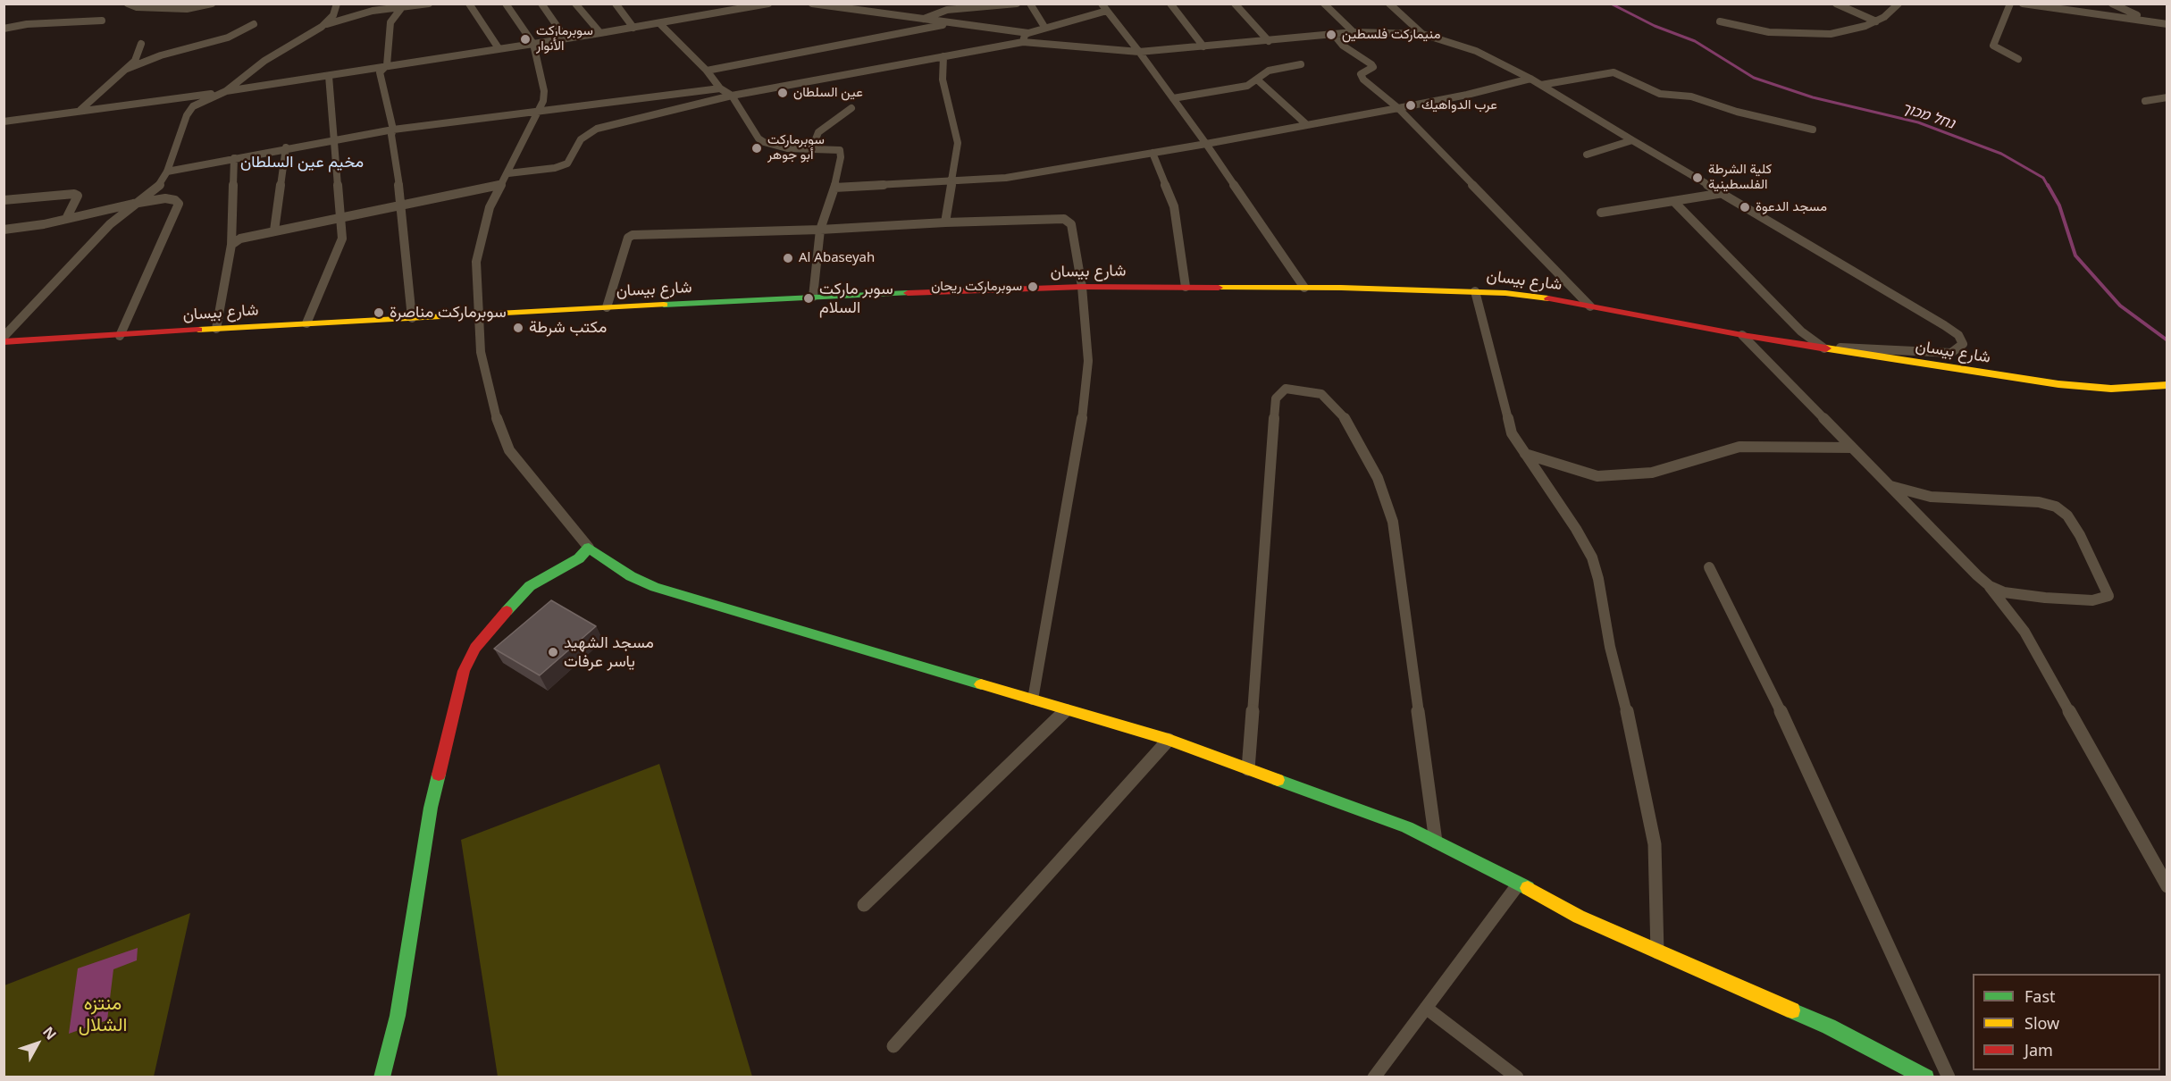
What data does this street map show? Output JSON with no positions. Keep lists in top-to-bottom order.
{
  "streets": {
    "street": ["شارع بيسان"]
  },
  "districts": ["مخيم عين السلطان"],
  "water": ["נחל מכוך"],
  "parks": ["منتزه الشلال"],
  "places": [
    "منيماركت فلسطين",
    "سوبرماركت الأنوار",
    "عين السلطان",
    "عرب الدواهيك",
    "سوبرماركت أبو جوهر",
    "كلية الشرطة الفلسطينية",
    "مسجد الدعوة",
    "Al Abaseyah",
    "سوبرماركت ريحان",
    "سوبر ماركت السلام",
    "سوبرماركت مناصرة",
    "مكتب شرطة",
    "مسجد الشهيد ياسر عرفات"
  ],
  "legend": ["Fast", "Slow", "Jam"],
  "north": "top right"
}
